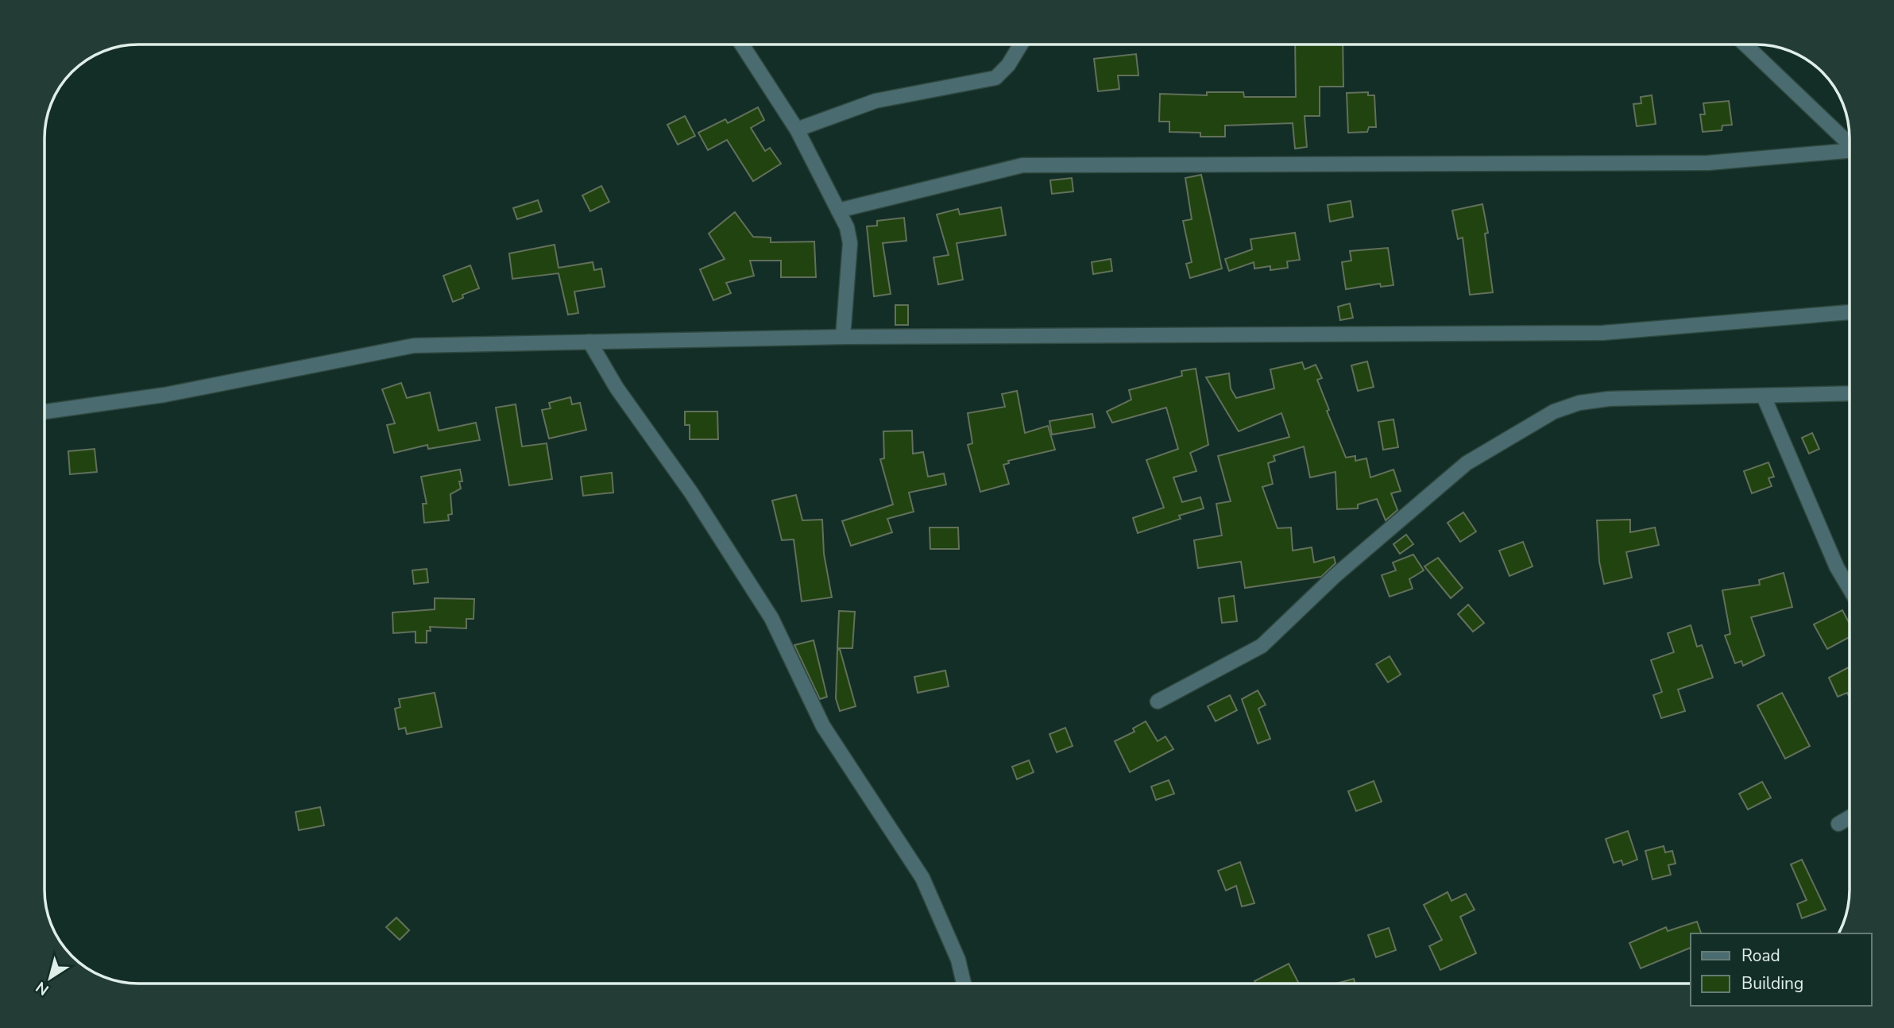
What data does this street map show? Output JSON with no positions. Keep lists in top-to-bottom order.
{
  "legend": ["Road", "Building"],
  "north": "bottom left"
}
